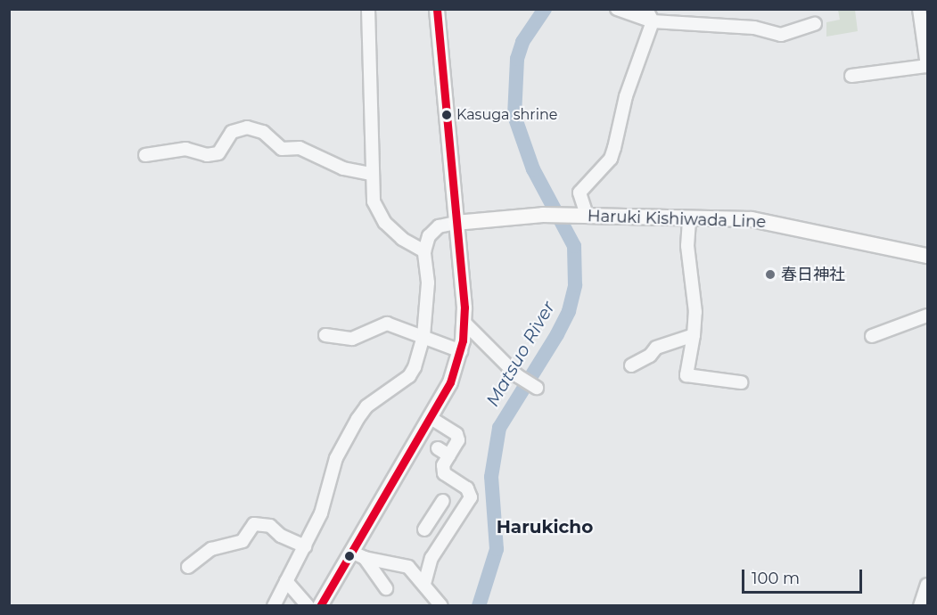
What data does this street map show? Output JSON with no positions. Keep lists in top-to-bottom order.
{
  "streets": {
    "main road": ["Haruki Kishiwada Line"]
  },
  "districts": ["Harukicho"],
  "water": ["Matsuo River"],
  "places": ["Kasuga shrine", "春日神社"],
  "scale_bar": "100 m"
}
